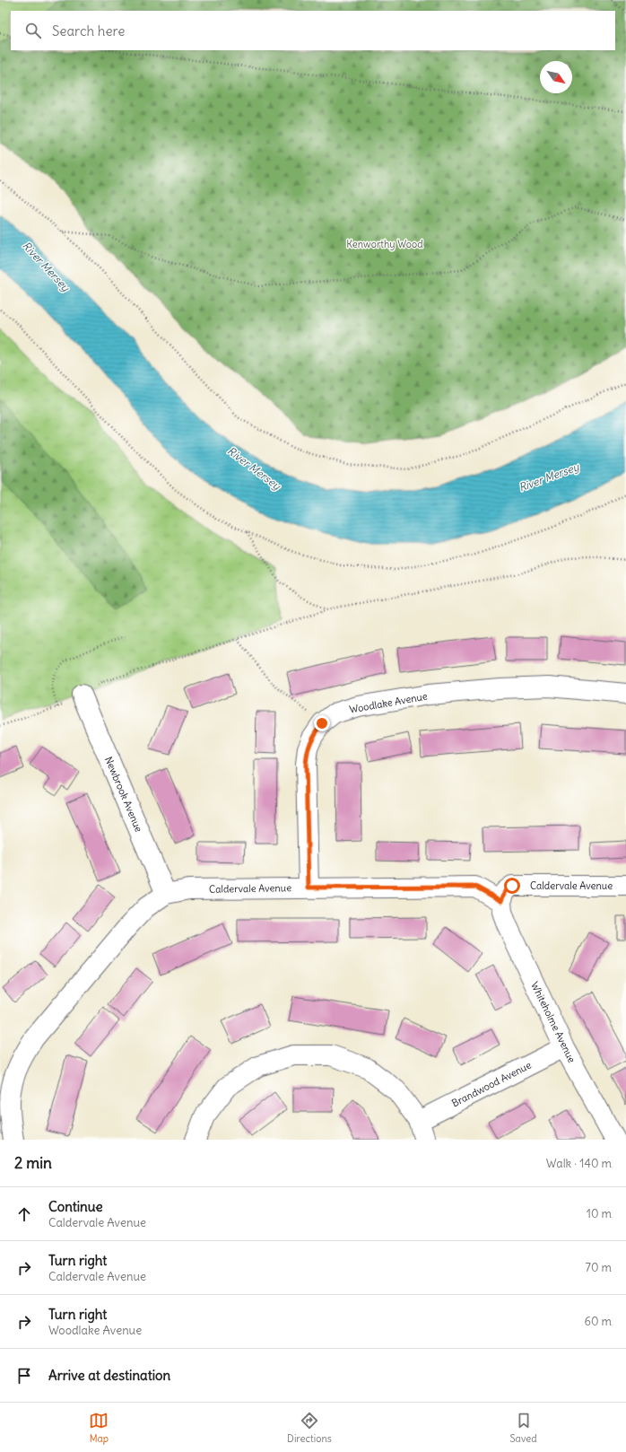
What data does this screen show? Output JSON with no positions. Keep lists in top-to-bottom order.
{
  "streets": {
    "street": [
      "Woodlake Avenue",
      "Newbrook Avenue",
      "Caldervale Avenue",
      "Whiteholme Avenue",
      "Brandwood Avenue"
    ]
  },
  "crossings": [
    ["Woodlake Avenue", "Caldervale Avenue"],
    ["Newbrook Avenue", "Caldervale Avenue"],
    ["Caldervale Avenue", "Whiteholme Avenue"],
    ["Whiteholme Avenue", "Brandwood Avenue"]
  ],
  "water": ["River Mersey"],
  "parks": ["Kenworthy Wood"],
  "north": "bottom right",
  "page": {
    "search": "Search here",
    "heading": ["2 min", "Walk · 140 m"],
    "list": [
      ["Continue", "Caldervale Avenue", "10 m"],
      ["Turn right", "Caldervale Avenue", "70 m"],
      ["Turn right", "Woodlake Avenue", "60 m"],
      "Arrive at destination"
    ],
    "nav": ["Map", "Directions", "Saved"]
  }
}
